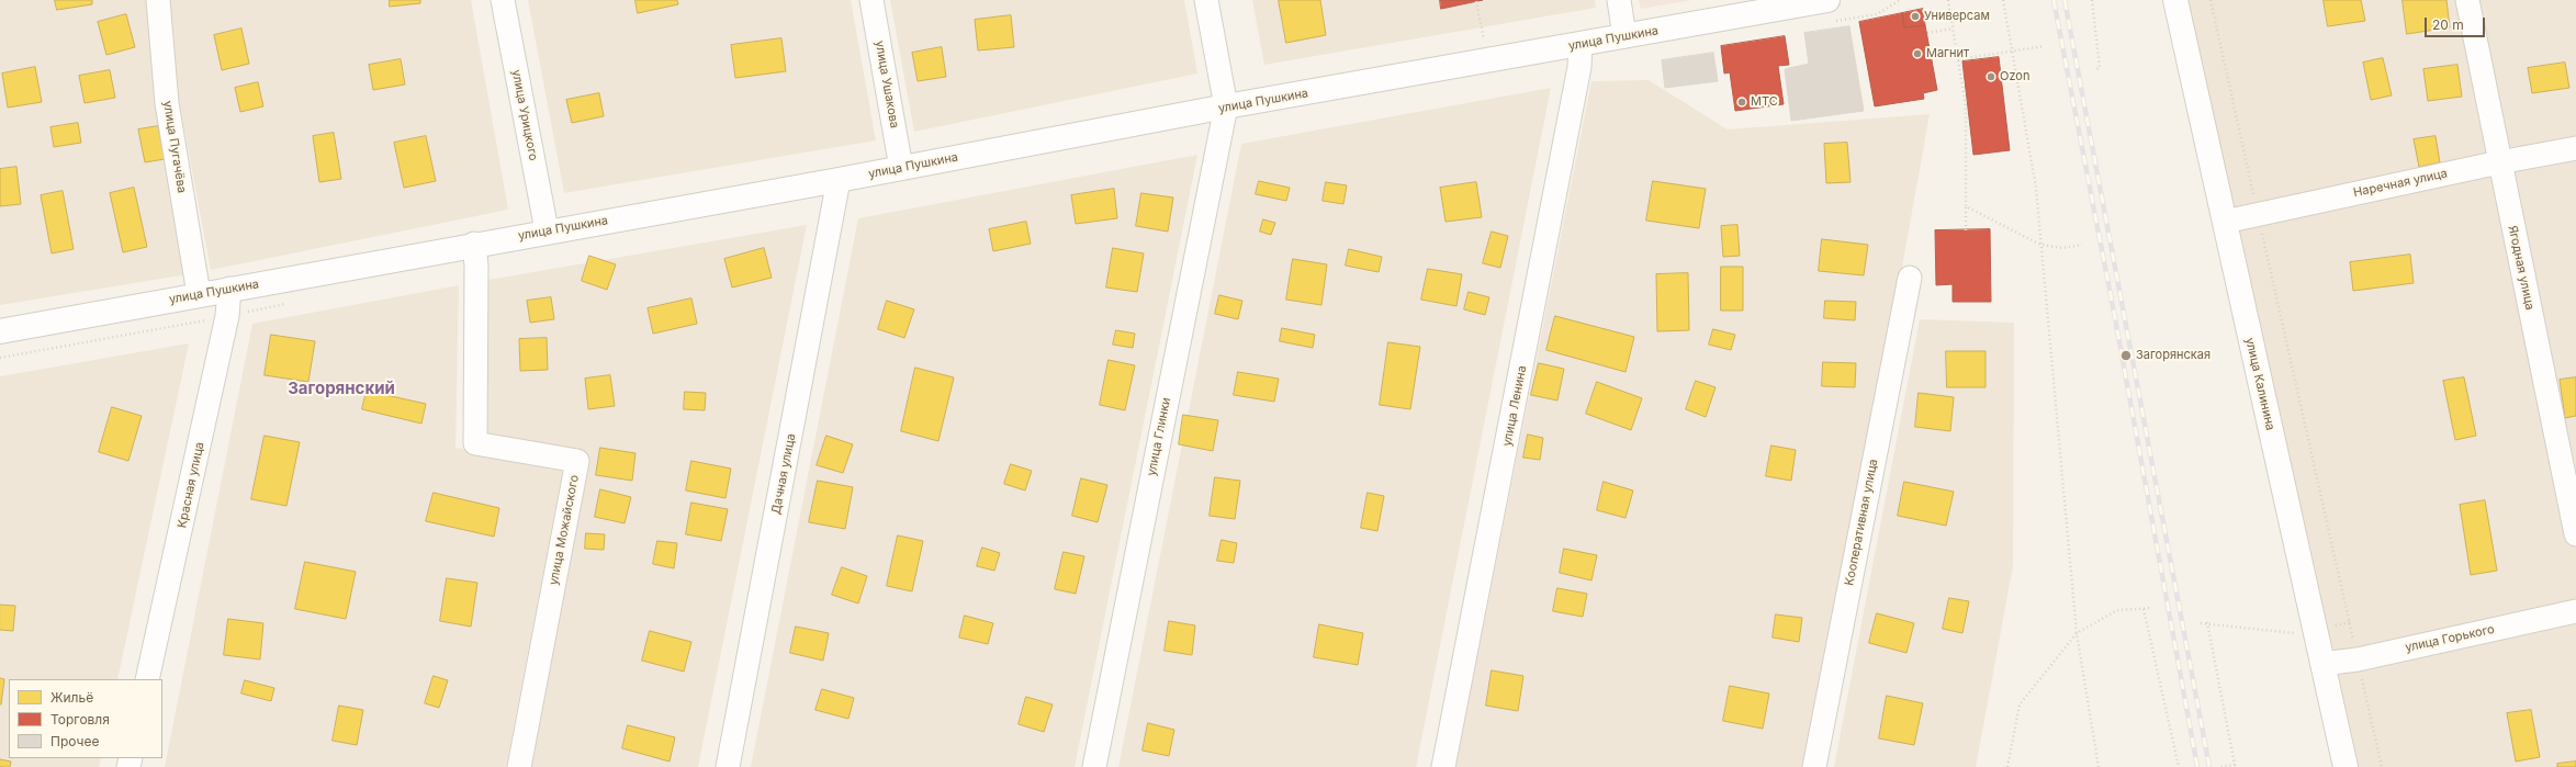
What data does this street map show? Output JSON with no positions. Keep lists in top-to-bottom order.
{
  "streets": {
    "main road": ["улица Пушкина", "улица Калинина"],
    "street": [
      "улица Ушакова",
      "улица Урицкого",
      "улица Пугачёва",
      "Наречная улица",
      "Ягодная улица",
      "улица Ленина",
      "улица Глинки",
      "Дачная улица",
      "Красная улица",
      "Кооперативная улица",
      "улица Можайского",
      "улица Горького"
    ]
  },
  "crossings": [
    ["улица Пушкина", "улица Ушакова"],
    ["улица Пушкина", "улица Урицкого"],
    ["улица Пушкина", "улица Пугачёва"],
    ["улица Пушкина", "улица Ленина"],
    ["улица Пушкина", "улица Глинки"],
    ["улица Пушкина", "Дачная улица"],
    ["улица Пушкина", "Красная улица"],
    ["улица Пушкина", "улица Можайского"],
    ["Наречная улица", "Ягодная улица"],
    ["Наречная улица", "улица Калинина"],
    ["улица Калинина", "улица Горького"]
  ],
  "districts": ["Загорянский"],
  "places": [
    "Универсам",
    "Магнит",
    "Ozon",
    "МТС",
    "Загорянская"
  ],
  "legend": ["Жильё", "Торговля", "Прочее"],
  "scale_bar": "20 m"
}
